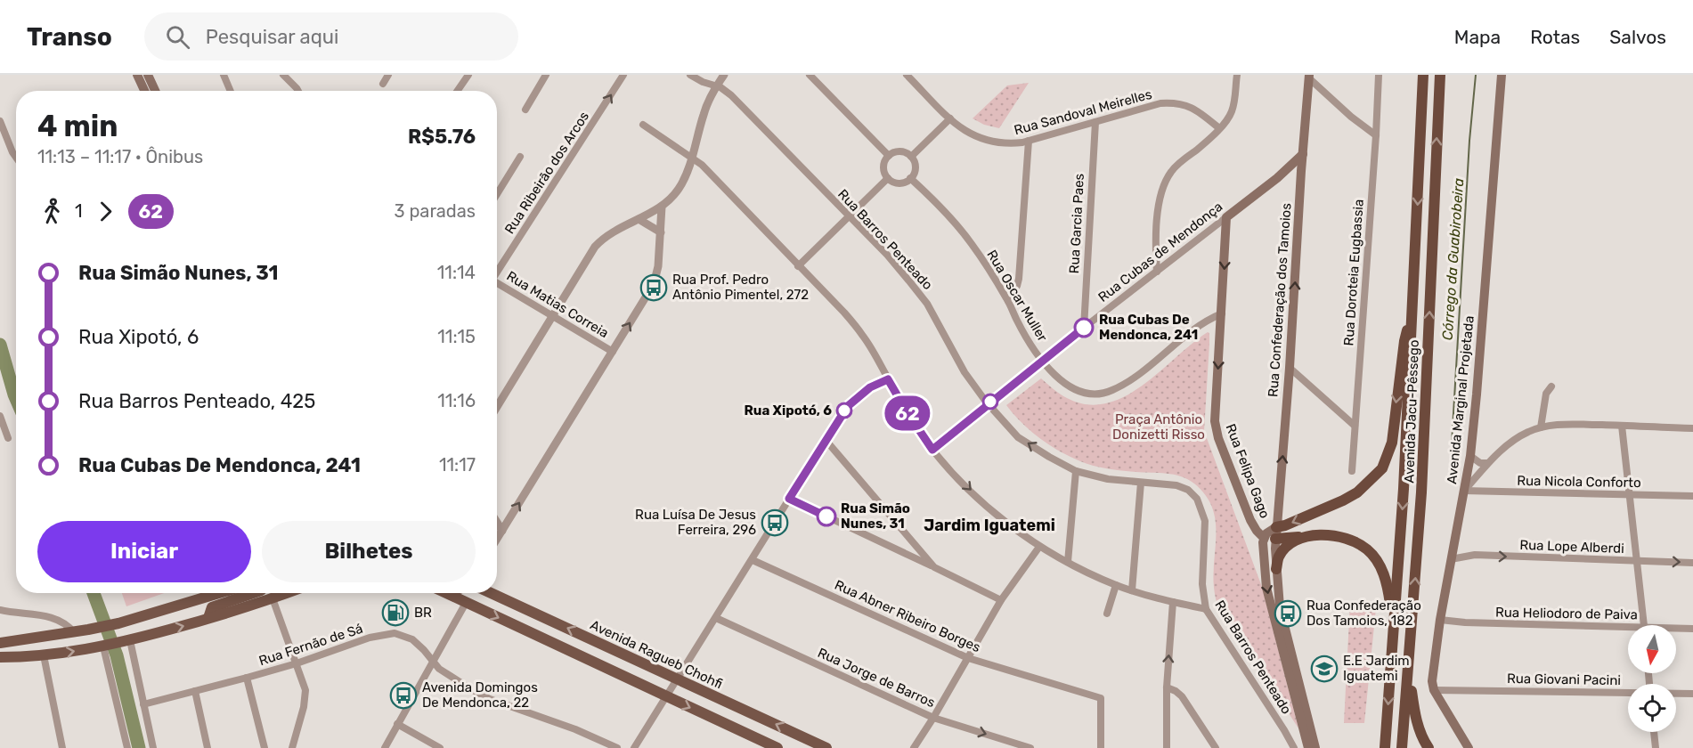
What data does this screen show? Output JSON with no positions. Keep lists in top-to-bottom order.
{
  "streets": {
    "highway": ["Avenida Jacu-Pêssego"],
    "main road": [
      "Rua Cubas de Mendonça",
      "Rua Confederação dos Tamoios",
      "Avenida Marginal Projetada",
      "Rua Felipa Gago",
      "Avenida Ragueb Chohfi"
    ],
    "street": [
      "Rua Sandoval Meirelles",
      "Rua Ribeirão dos Arcos",
      "Rua Garcia Paes",
      "Rua Barros Penteado",
      "Rua Doroteia Eugbassia",
      "Rua Oscar Muller",
      "Rua Matias Correia",
      "Rua Nicola Conforto",
      "Rua Lope Alberdi",
      "Rua Heliodoro de Paiva",
      "Rua Abner Ribeiro Borges",
      "Rua Fernão de Sá",
      "Rua Jorge de Barros",
      "Rua Giovani Pacini"
    ]
  },
  "crossings": [
    ["Rua Sandoval Meirelles", "Rua Garcia Paes"],
    ["Rua Garcia Paes", "Rua Cubas de Mendonça"],
    ["Rua Barros Penteado", "Rua Cubas de Mendonça"],
    ["Rua Cubas de Mendonça", "Rua Oscar Muller"],
    ["Rua Cubas de Mendonça", "Rua Confederação dos Tamoios"],
    ["Rua Cubas de Mendonça", "Rua Felipa Gago"],
    ["Rua Oscar Muller", "Rua Felipa Gago"],
    ["Rua Confederação dos Tamoios", "Rua Felipa Gago"],
    ["Avenida Marginal Projetada", "Rua Nicola Conforto"],
    ["Avenida Marginal Projetada", "Rua Lope Alberdi"],
    ["Avenida Marginal Projetada", "Rua Heliodoro de Paiva"],
    ["Avenida Marginal Projetada", "Rua Giovani Pacini"]
  ],
  "one_way": ["Rua Ribeirão dos Arcos", "Rua Felipa Gago", "Rua Lope Alberdi"],
  "districts": ["Jardim Iguatemi"],
  "water": ["Córrego da Guabirobeira"],
  "parks": ["Praça Antônio Donizetti Risso"],
  "places": {
    "bus stop": [
      "Rua Prof. Pedro Antônio Pimentel, 272",
      "Rua Luísa De Jesus Ferreira, 296",
      "Rua Confederação Dos Tamoios, 182",
      "Avenida Domingos De Mendonca, 22"
    ],
    "other": ["Rua Cubas De Mendonca, 241", "Rua Xipotó, 6", "Rua Simão Nunes, 31"],
    "fuel station": ["BR"],
    "school or university": ["E.E Jardim Iguatemi"]
  },
  "lines": ["bus line 62"],
  "north": "bottom",
  "page": {
    "header": "Transo",
    "search": "Pesquisar aqui",
    "nav": ["Mapa", "Rotas", "Salvos"],
    "on_map": "62",
    "heading": ["4 min", "11:13 – 11:17 · Ônibus", "R$5.76"],
    "legs": ["1", "62", "3 paradas"],
    "list": [
      {
        "name": "Rua Simão Nunes, 31",
        "value": "11:14"
      },
      {
        "name": "Rua Xipotó, 6",
        "value": "11:15"
      },
      {
        "name": "Rua Barros Penteado, 425",
        "value": "11:16"
      },
      {
        "name": "Rua Cubas De Mendonca, 241",
        "value": "11:17"
      }
    ],
    "buttons": ["Iniciar", "Bilhetes"]
  }
}
